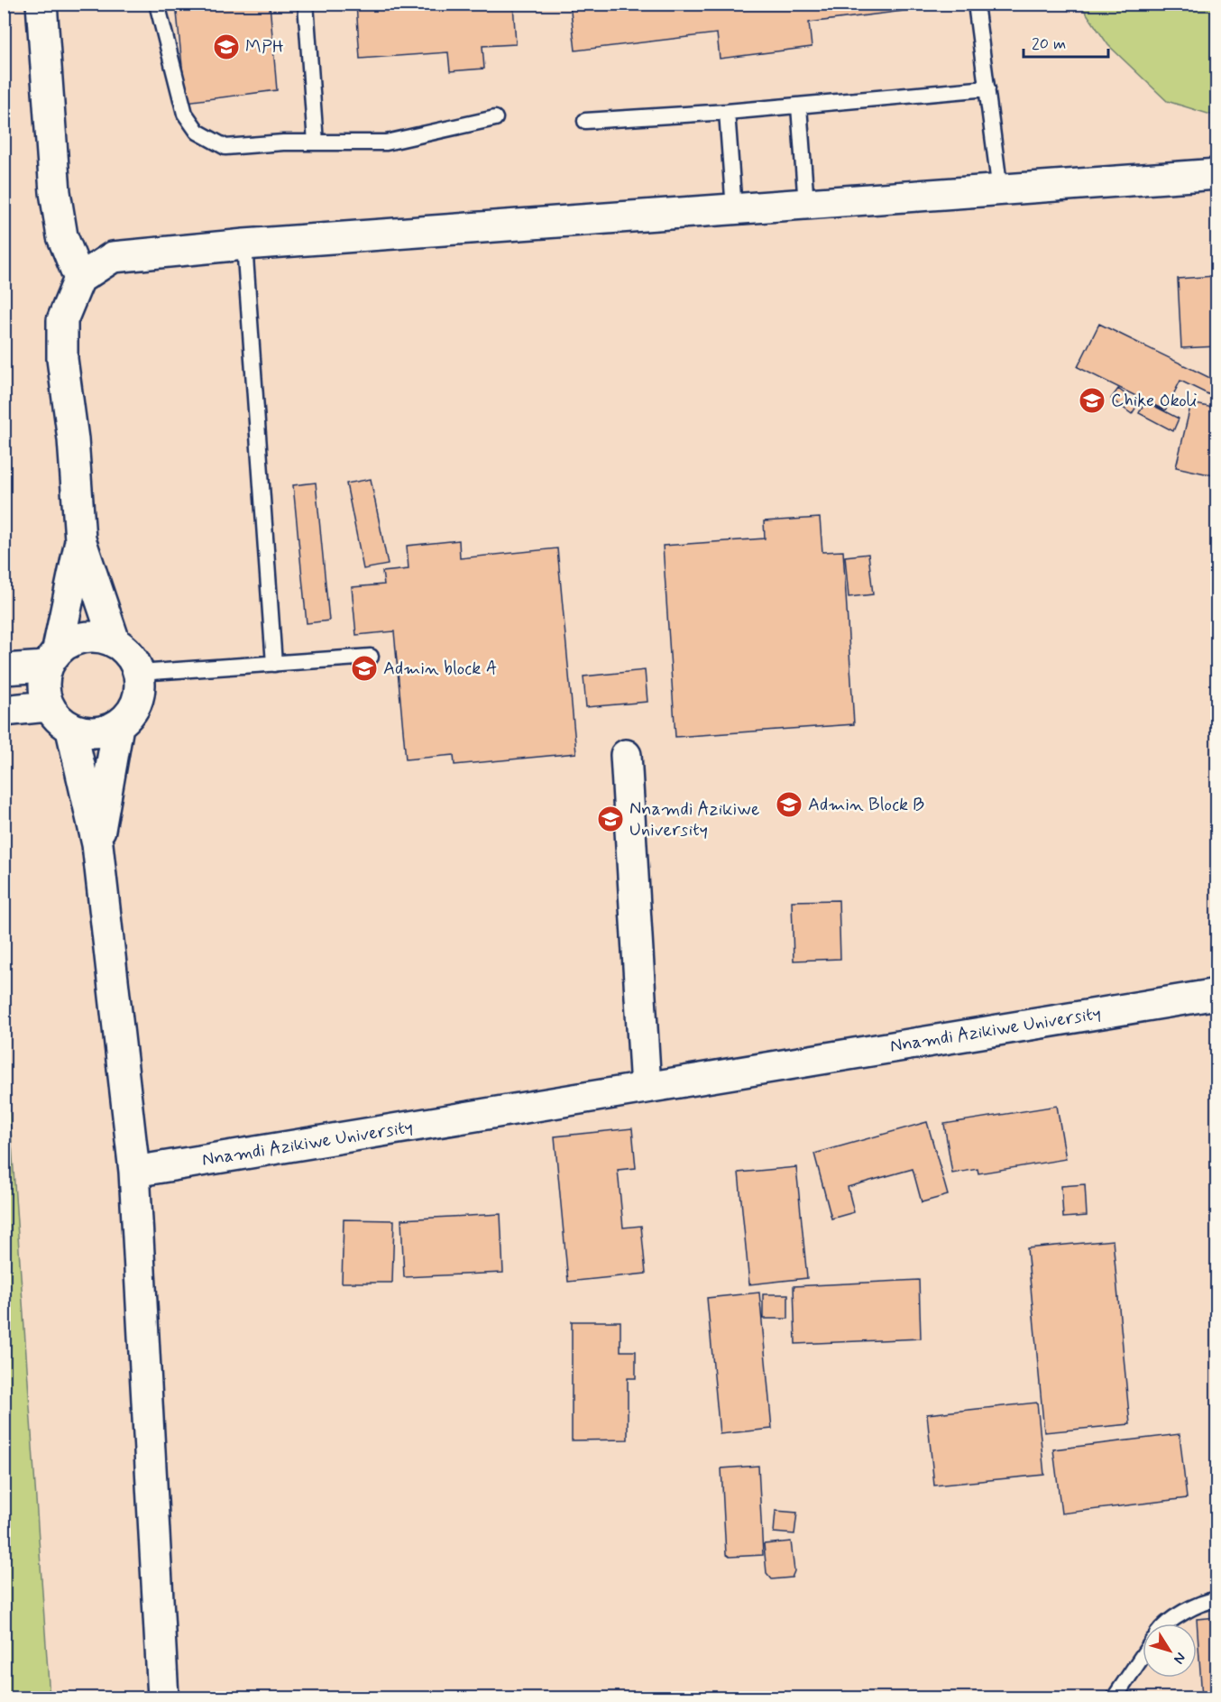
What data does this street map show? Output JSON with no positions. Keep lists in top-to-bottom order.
{
  "streets": {
    "street": ["Nnamdi Azikiwe University"]
  },
  "places": {
    "school or university": [
      "MPH",
      "Chike Okoli",
      "Admin block A",
      "Admin Block B",
      "Nnamdi Azikiwe University"
    ]
  },
  "scale_bar": "20 m",
  "north": "bottom right"
}
